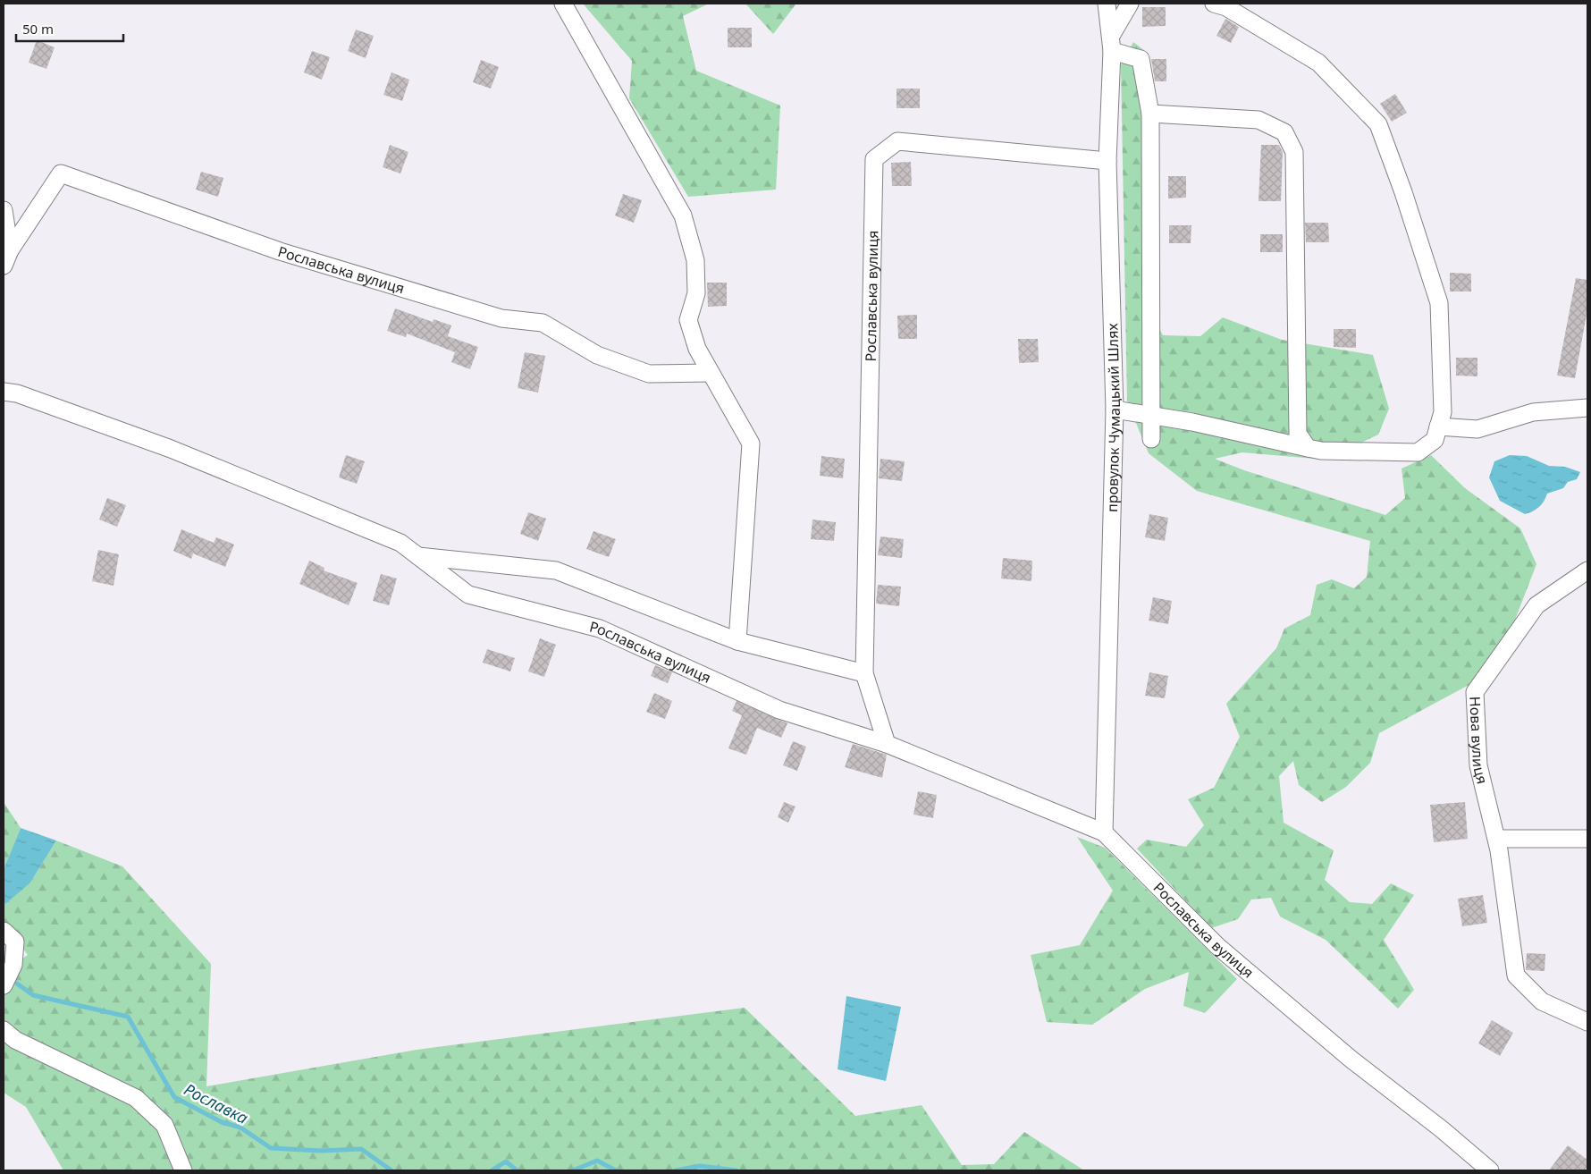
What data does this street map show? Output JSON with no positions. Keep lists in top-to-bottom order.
{
  "streets": {
    "street": ["Рославська вулиця", "провулок Чумацький Шлях", "Нова вулиця"]
  },
  "crossings": [
    ["Рославська вулиця", "провулок Чумацький Шлях"]
  ],
  "water": ["Рославка"],
  "scale_bar": "50 m"
}
